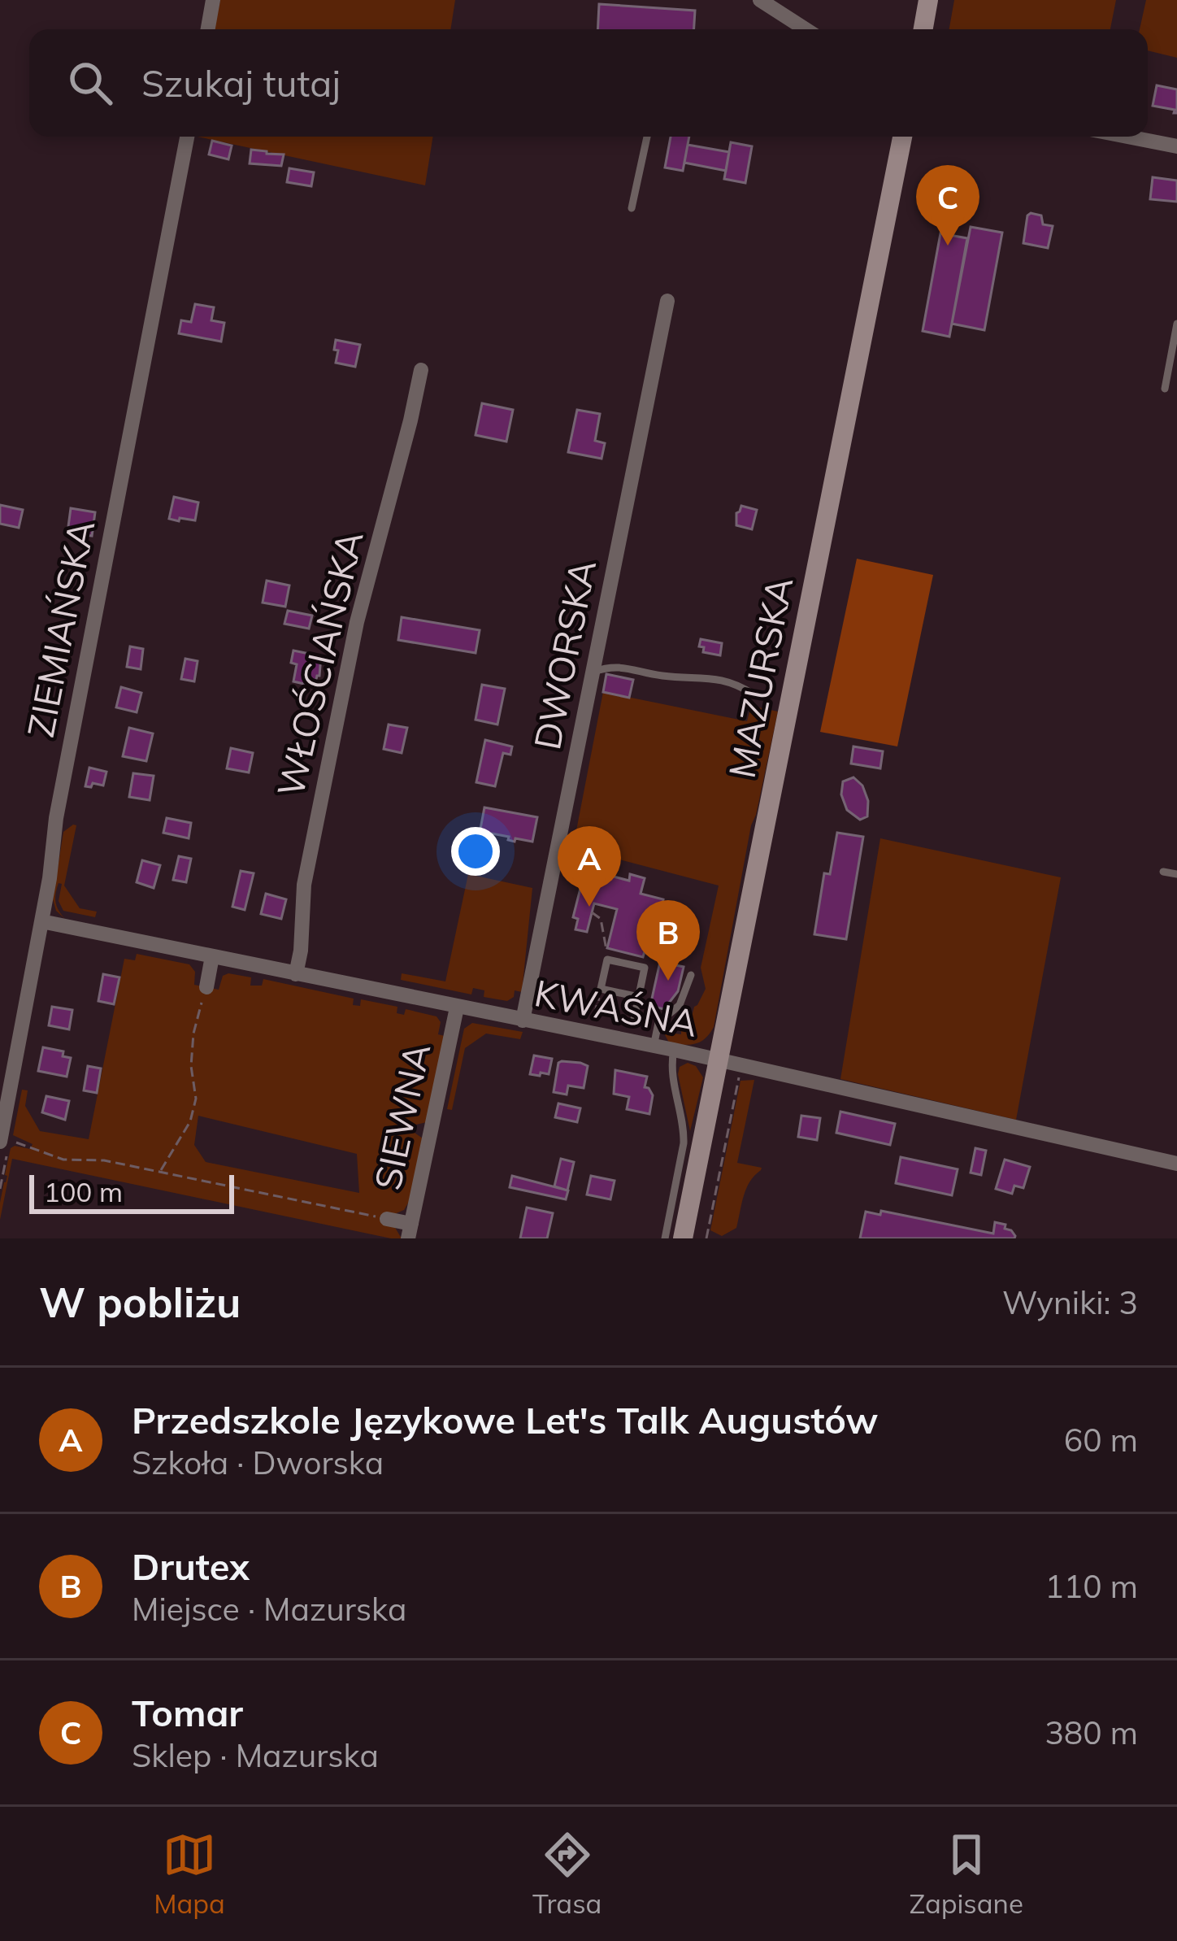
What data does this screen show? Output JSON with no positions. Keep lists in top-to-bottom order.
{
  "streets": {
    "main road": ["MAZURSKA"],
    "street": [
      "ZIEMIAŃSKA",
      "DWORSKA",
      "WŁOŚCIAŃSKA",
      "KWAŚNA",
      "SIEWNA"
    ]
  },
  "crossings": [
    ["ZIEMIAŃSKA", "KWAŚNA"],
    ["DWORSKA", "KWAŚNA"],
    ["WŁOŚCIAŃSKA", "KWAŚNA"],
    ["MAZURSKA", "KWAŚNA"],
    ["KWAŚNA", "SIEWNA"]
  ],
  "scale_bar": "100 m",
  "page": {
    "search": "Szukaj tutaj",
    "pins": ["C", "A", "B"],
    "scale": "100 m",
    "heading": ["W pobliżu", "Wyniki: 3"],
    "list": [
      {
        "mark": "A",
        "name": "Przedszkole Językowe Let's Talk Augustów",
        "note": "Szkoła · Dworska",
        "value": "60 m"
      },
      {
        "mark": "B",
        "name": "Drutex",
        "note": "Miejsce · Mazurska",
        "value": "110 m"
      },
      {
        "mark": "C",
        "name": "Tomar",
        "note": "Sklep · Mazurska",
        "value": "380 m"
      }
    ],
    "nav": ["Mapa", "Trasa", "Zapisane"]
  }
}
